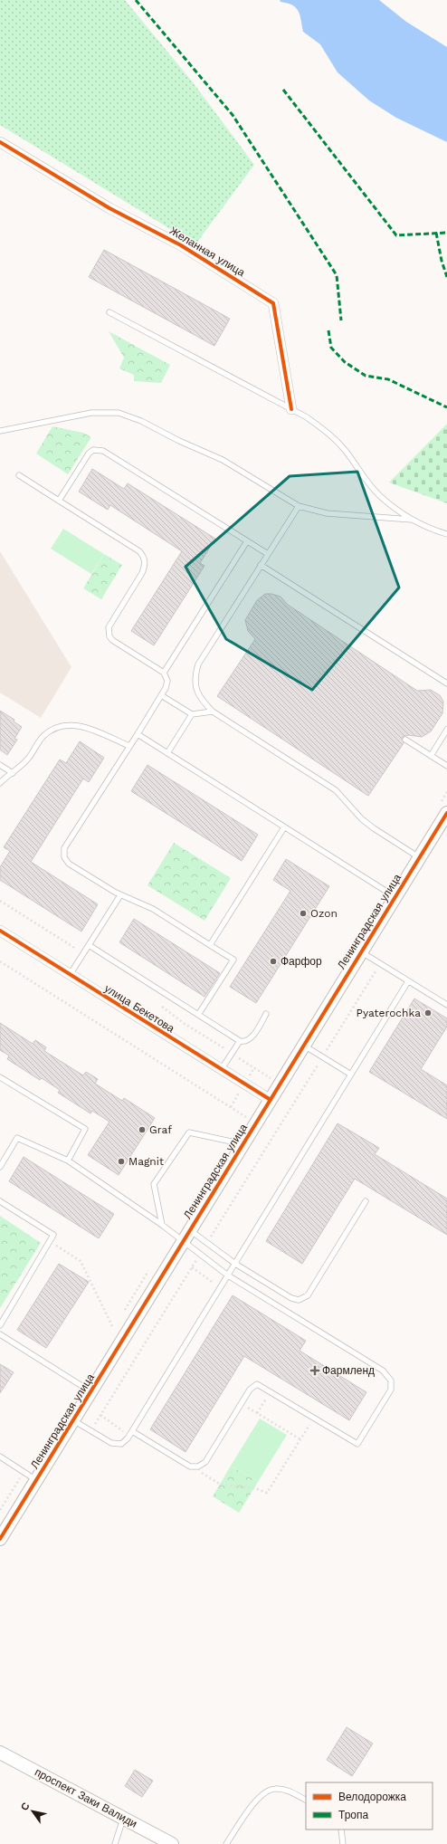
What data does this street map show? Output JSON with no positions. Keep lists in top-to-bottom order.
{
  "streets": {
    "street": [
      "Желанная улица",
      "Ленинградская улица",
      "улица Бекетова",
      "проспект Заки Валиди"
    ]
  },
  "crossings": [
    ["Ленинградская улица", "улица Бекетова"]
  ],
  "places": {
    "other": [
      "Ozon",
      "Фарфор",
      "Pyaterochka",
      "Graf",
      "Magnit"
    ],
    "health": ["Фармленд"]
  },
  "legend": ["Велодорожка", "Тропа"],
  "north": "top left"
}
